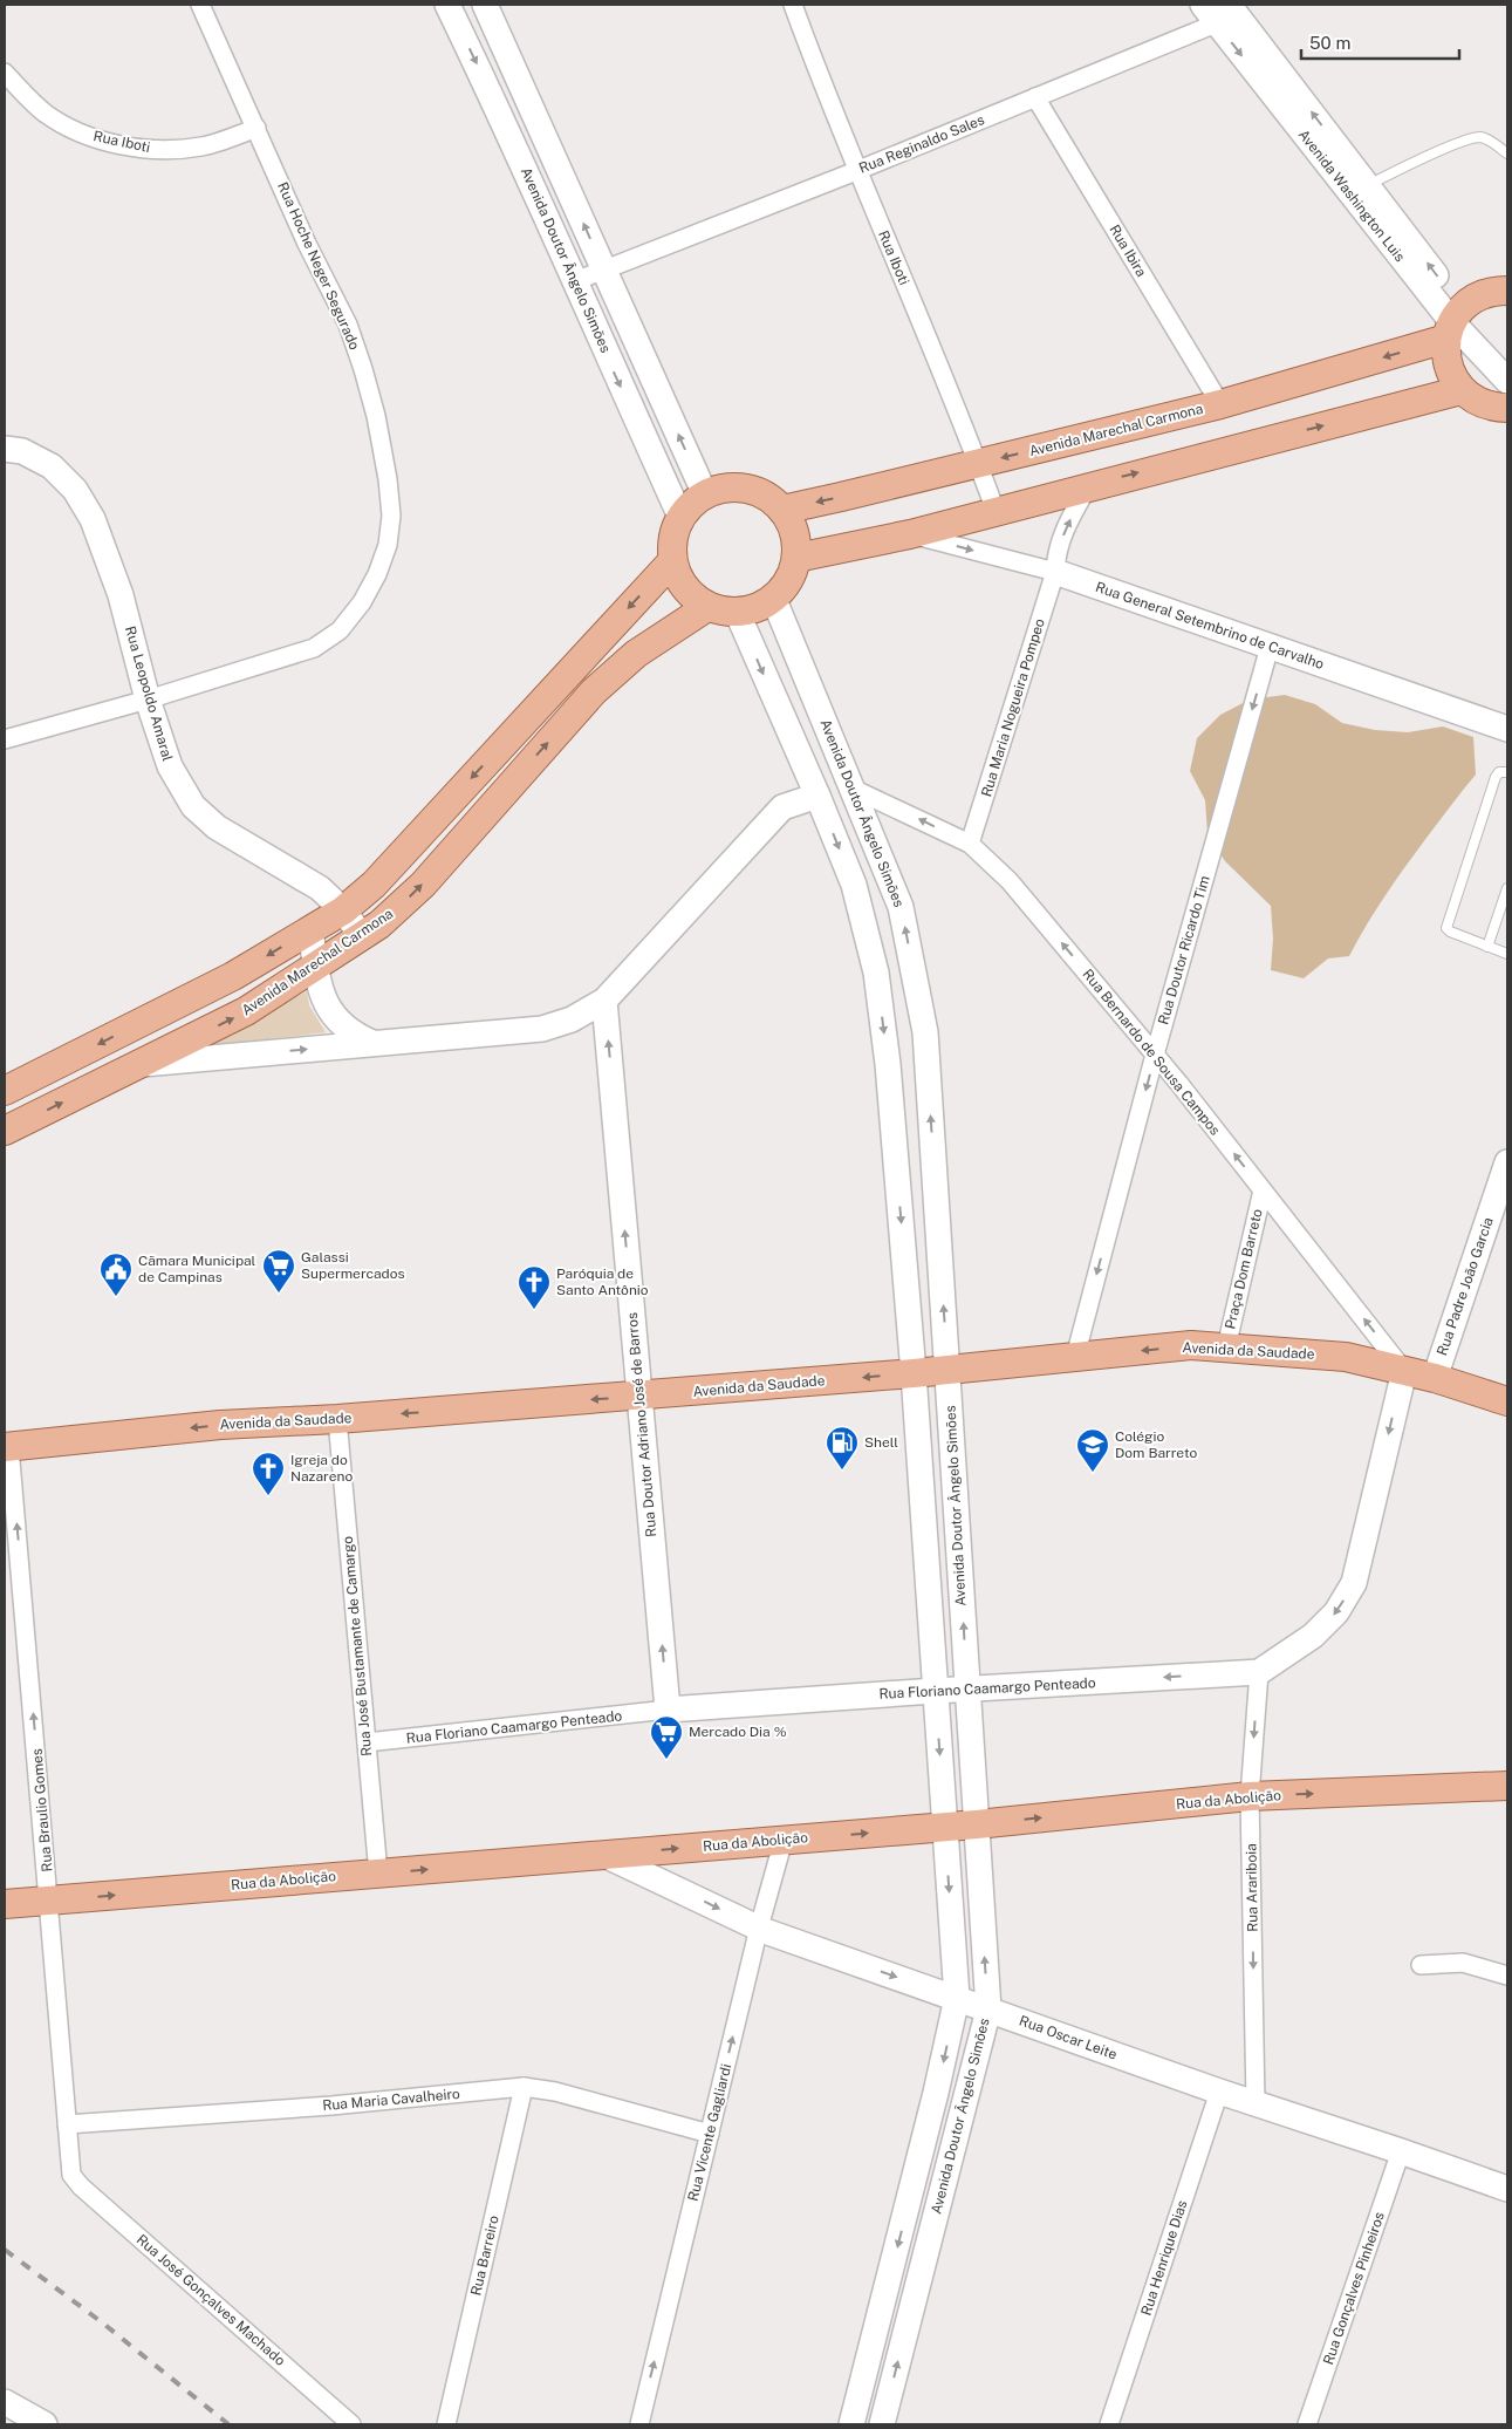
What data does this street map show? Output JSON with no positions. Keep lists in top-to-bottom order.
{
  "streets": {
    "main road": [
      "Avenida Washington Luis",
      "Avenida Doutor Ângelo Simões",
      "Avenida Marechal Carmona",
      "Rua General Setembrino de Carvalho",
      "Rua Leopoldo Amaral",
      "Rua Padre João Garcia",
      "Avenida da Saudade",
      "Rua Doutor Adriano José de Barros",
      "Rua Floriano Caamargo Penteado",
      "Rua da Abolição",
      "Rua Oscar Leite"
    ],
    "street": [
      "Rua Iboti",
      "Rua Reginaldo Sales",
      "Rua Ibira",
      "Rua Hoche Neger Segurado",
      "Rua Maria Nogueira Pompeo",
      "Rua Doutor Ricardo Tim",
      "Rua Bernardo de Sousa Campos",
      "Praça Dom Barreto",
      "Rua José Bustamante de Camargo",
      "Rua Braulio Gomes",
      "Rua Arariboia",
      "Rua Maria Cavalheiro",
      "Rua Vicente Gagliardi",
      "Rua Barreiro",
      "Rua Henrique Dias",
      "Rua Gonçalves Pinheiros",
      "Rua José Gonçalves Machado"
    ]
  },
  "crossings": [
    ["Rua Iboti", "Rua Reginaldo Sales"],
    ["Rua Iboti", "Rua Hoche Neger Segurado"],
    ["Rua Iboti", "Avenida Marechal Carmona"],
    ["Rua Reginaldo Sales", "Avenida Washington Luis"],
    ["Rua Reginaldo Sales", "Rua Ibira"],
    ["Rua Reginaldo Sales", "Avenida Doutor Ângelo Simões"],
    ["Avenida Washington Luis", "Avenida Marechal Carmona"],
    ["Rua Ibira", "Avenida Marechal Carmona"],
    ["Avenida Doutor Ângelo Simões", "Avenida Marechal Carmona"],
    ["Avenida Doutor Ângelo Simões", "Rua Bernardo de Sousa Campos"],
    ["Avenida Doutor Ângelo Simões", "Avenida da Saudade"],
    ["Avenida Doutor Ângelo Simões", "Rua Floriano Caamargo Penteado"],
    ["Avenida Doutor Ângelo Simões", "Rua da Abolição"],
    ["Avenida Doutor Ângelo Simões", "Rua Oscar Leite"],
    ["Rua Hoche Neger Segurado", "Rua Leopoldo Amaral"],
    ["Avenida Marechal Carmona", "Rua Leopoldo Amaral"],
    ["Rua General Setembrino de Carvalho", "Rua Maria Nogueira Pompeo"],
    ["Rua General Setembrino de Carvalho", "Rua Doutor Ricardo Tim"],
    ["Rua Maria Nogueira Pompeo", "Rua Bernardo de Sousa Campos"],
    ["Rua Doutor Ricardo Tim", "Rua Bernardo de Sousa Campos"],
    ["Rua Doutor Ricardo Tim", "Avenida da Saudade"],
    ["Rua Bernardo de Sousa Campos", "Praça Dom Barreto"],
    ["Rua Bernardo de Sousa Campos", "Avenida da Saudade"],
    ["Praça Dom Barreto", "Avenida da Saudade"],
    ["Rua Padre João Garcia", "Avenida da Saudade"],
    ["Avenida da Saudade", "Rua Doutor Adriano José de Barros"],
    ["Avenida da Saudade", "Rua José Bustamante de Camargo"],
    ["Avenida da Saudade", "Rua Braulio Gomes"],
    ["Rua Doutor Adriano José de Barros", "Rua Floriano Caamargo Penteado"],
    ["Rua José Bustamante de Camargo", "Rua Floriano Caamargo Penteado"],
    ["Rua José Bustamante de Camargo", "Rua da Abolição"],
    ["Rua Floriano Caamargo Penteado", "Rua Arariboia"],
    ["Rua da Abolição", "Rua Braulio Gomes"],
    ["Rua da Abolição", "Rua Arariboia"],
    ["Rua da Abolição", "Rua Oscar Leite"],
    ["Rua da Abolição", "Rua Vicente Gagliardi"],
    ["Rua Braulio Gomes", "Rua Maria Cavalheiro"],
    ["Rua Braulio Gomes", "Rua José Gonçalves Machado"],
    ["Rua Arariboia", "Rua Oscar Leite"],
    ["Rua Oscar Leite", "Rua Vicente Gagliardi"],
    ["Rua Oscar Leite", "Rua Henrique Dias"],
    ["Rua Oscar Leite", "Rua Gonçalves Pinheiros"],
    ["Rua Maria Cavalheiro", "Rua Vicente Gagliardi"],
    ["Rua Maria Cavalheiro", "Rua Barreiro"]
  ],
  "one_way": [
    "Rua Doutor Ricardo Tim",
    "Rua Bernardo de Sousa Campos",
    "Avenida da Saudade",
    "Rua Doutor Adriano José de Barros",
    "Rua da Abolição",
    "Rua Braulio Gomes",
    "Rua Arariboia",
    "Rua Oscar Leite",
    "Rua Vicente Gagliardi"
  ],
  "places": {
    "supermarket": ["Galassi Supermercados", "Mercado Dia %"],
    "public building": ["Cãmara Municipal de Campinas"],
    "church": ["Paróquia de Santo Antônio", "Igreja do Nazareno"],
    "fuel station": ["Shell"],
    "school or university": ["Colégio Dom Barreto"]
  },
  "scale_bar": "50 m"
}
